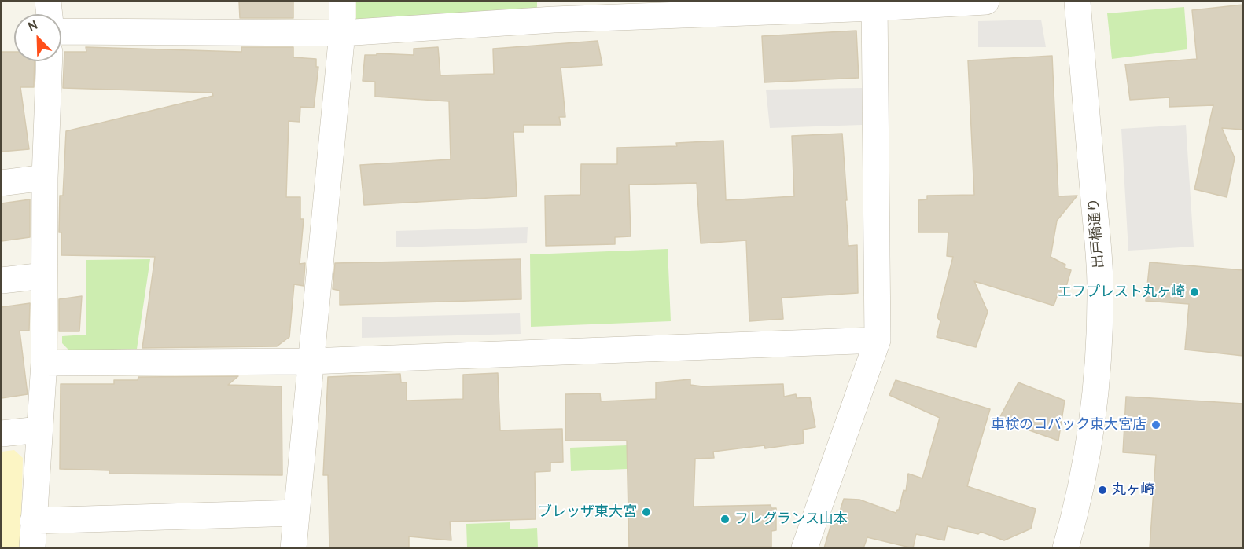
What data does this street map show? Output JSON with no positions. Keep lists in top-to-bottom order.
{
  "streets": {
    "street": ["出戸橋通り"]
  },
  "places": [
    "エフプレスト丸ヶ崎",
    "車検のコバック東大宮店",
    "丸ヶ崎",
    "ブレッザ東大宮",
    "フレグランス山本"
  ],
  "north": "top left"
}
